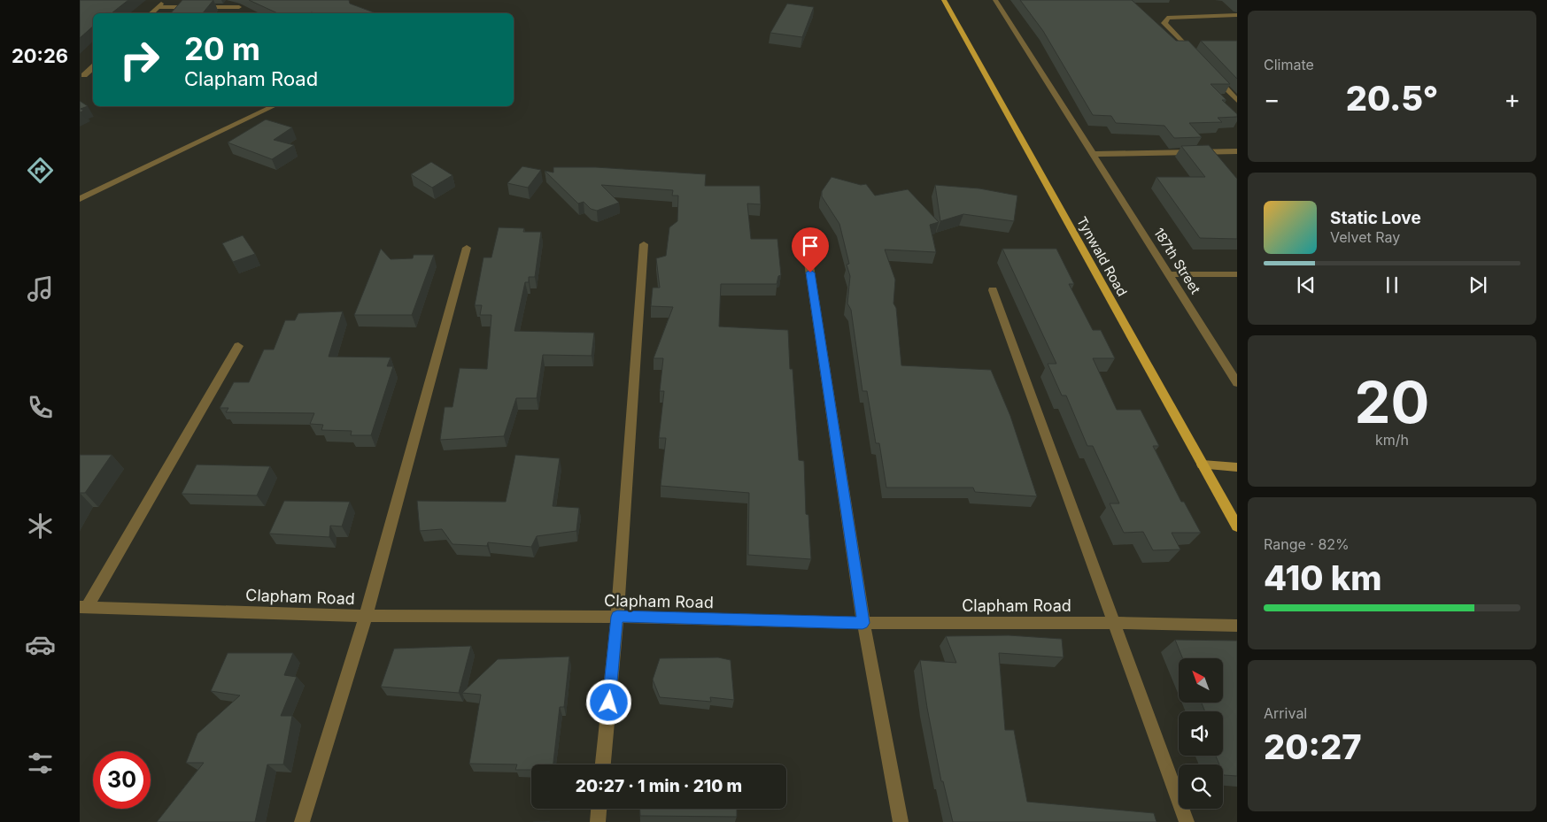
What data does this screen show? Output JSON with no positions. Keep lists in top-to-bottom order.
{
  "streets": {
    "main road": ["Tynwald Road"],
    "street": ["187th Street", "Clapham Road"]
  },
  "north": "top left",
  "page": {
    "tabs": "20:26",
    "tile": [
      "Climate",
      ["20", "km/h"],
      ["Range · 82%", "410 km"],
      ["Arrival", "20:27"]
    ],
    "turn": ["20 m", "Clapham Road"],
    "heat": ["−", "20.5°", "+"],
    "song": ["Static Love", "Velvet Ray"],
    "limit": "30",
    "trip": "20:27 · 1 min · 210 m"
  }
}
